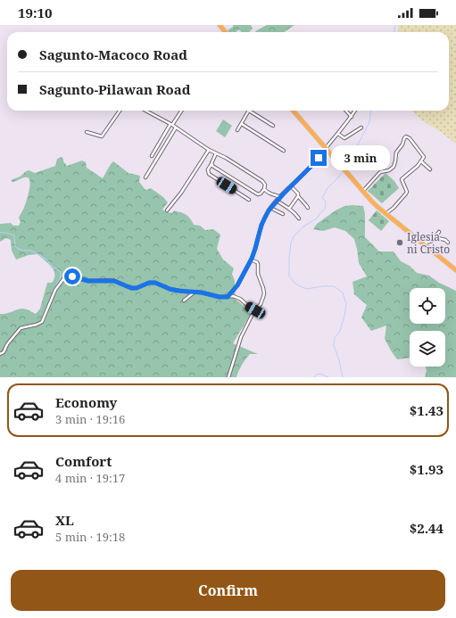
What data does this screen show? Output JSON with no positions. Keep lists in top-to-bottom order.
{
  "places": ["Iglesia ni Cristo"],
  "page": {
    "status": "19:10",
    "banner": ["Sagunto-Macoco Road", "Sagunto-Pilawan Road"],
    "bubble": "3 min",
    "list": [
      {
        "name": "Economy",
        "note": "3 min · 19:16",
        "value": "$1.43"
      },
      {
        "name": "Comfort",
        "note": "4 min · 19:17",
        "value": "$1.93"
      },
      {
        "name": "XL",
        "note": "5 min · 19:18",
        "value": "$2.44"
      }
    ],
    "buttons": "Confirm"
  }
}
